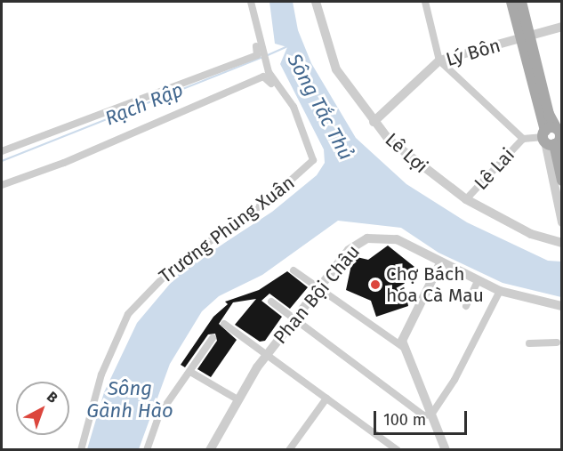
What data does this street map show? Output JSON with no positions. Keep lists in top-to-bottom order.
{
  "streets": {
    "street": [
      "Lý Bôn",
      "Lê Lợi",
      "Lê Lai",
      "Trương Phùng Xuân",
      "Phan Bội Châu"
    ]
  },
  "crossings": [
    ["Lý Bôn", "Lê Lợi"],
    ["Lê Lợi", "Lê Lai"]
  ],
  "water": ["Rạch Rập", "Sông Tắc Thủ", "Sông Gành Hào"],
  "places": ["Chợ Bách hóa Cà Mau"],
  "scale_bar": "100 m",
  "north": "top right"
}
